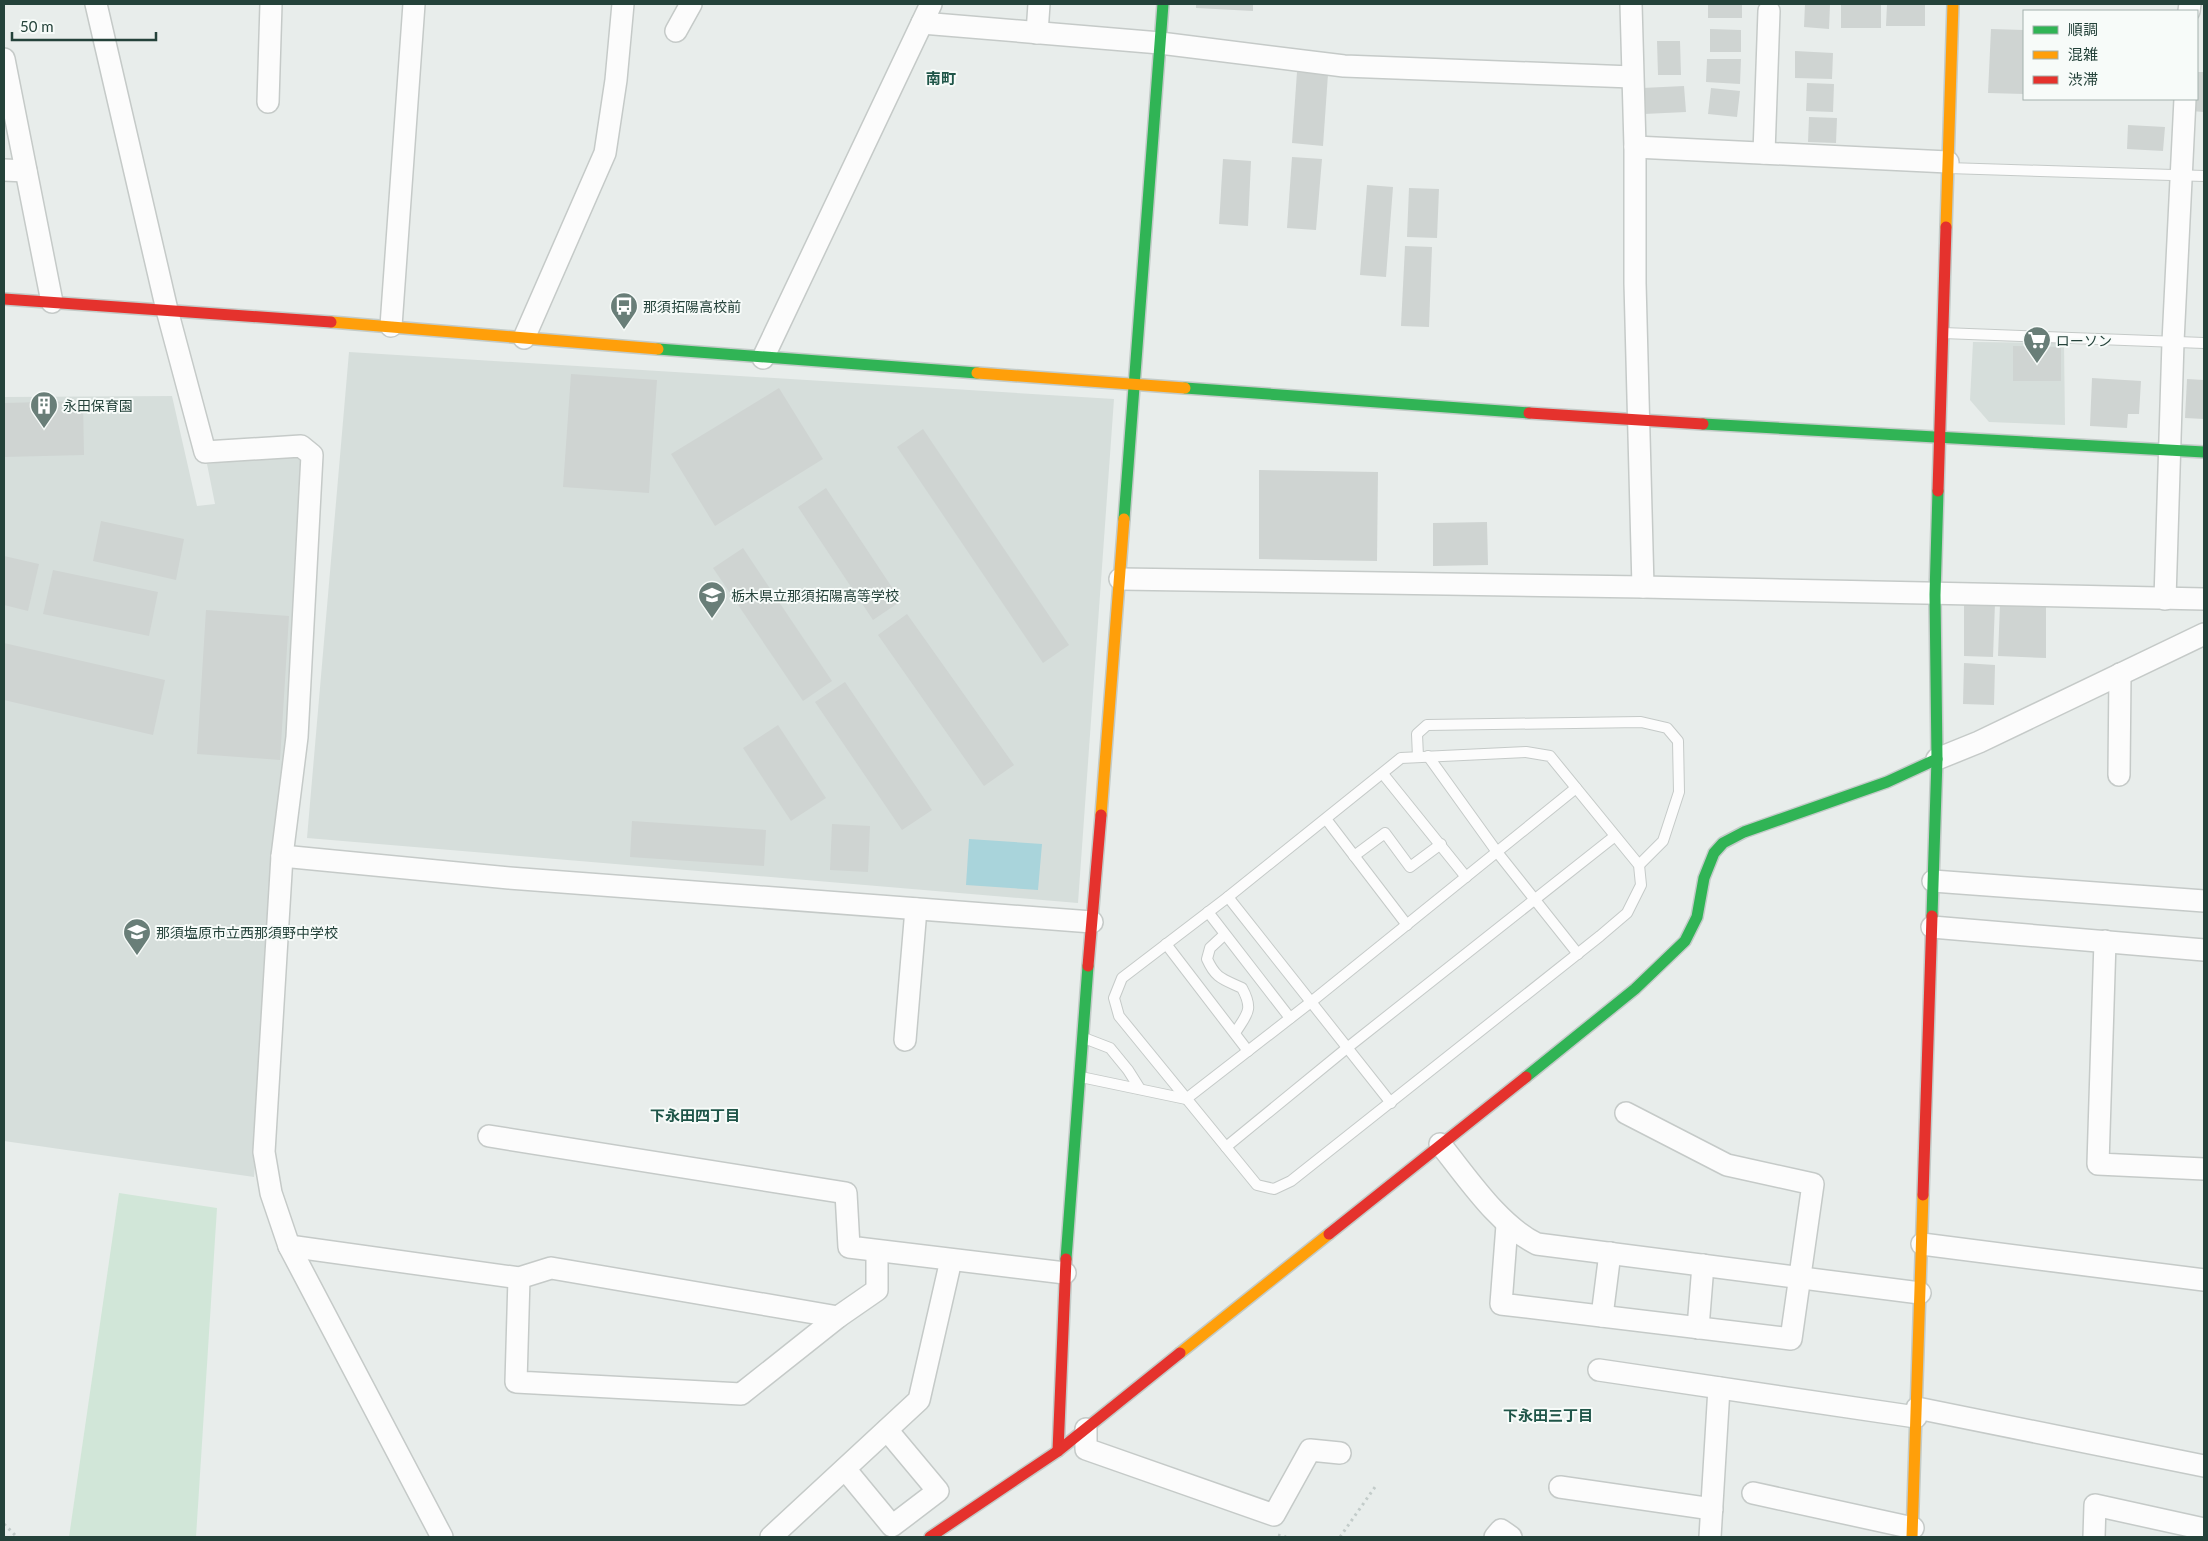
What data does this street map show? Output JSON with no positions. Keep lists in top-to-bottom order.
{
  "districts": ["南町", "下永田四丁目", "下永田三丁目"],
  "places": {
    "bus stop": ["那須拓陽高校前"],
    "supermarket": ["ローソン"],
    "building": ["永田保育園"],
    "school or university": ["栃木県立那須拓陽高等学校", "那須塩原市立西那須野中学校"]
  },
  "legend": ["順調", "混雑", "渋滞"],
  "scale_bar": "50 m"
}
